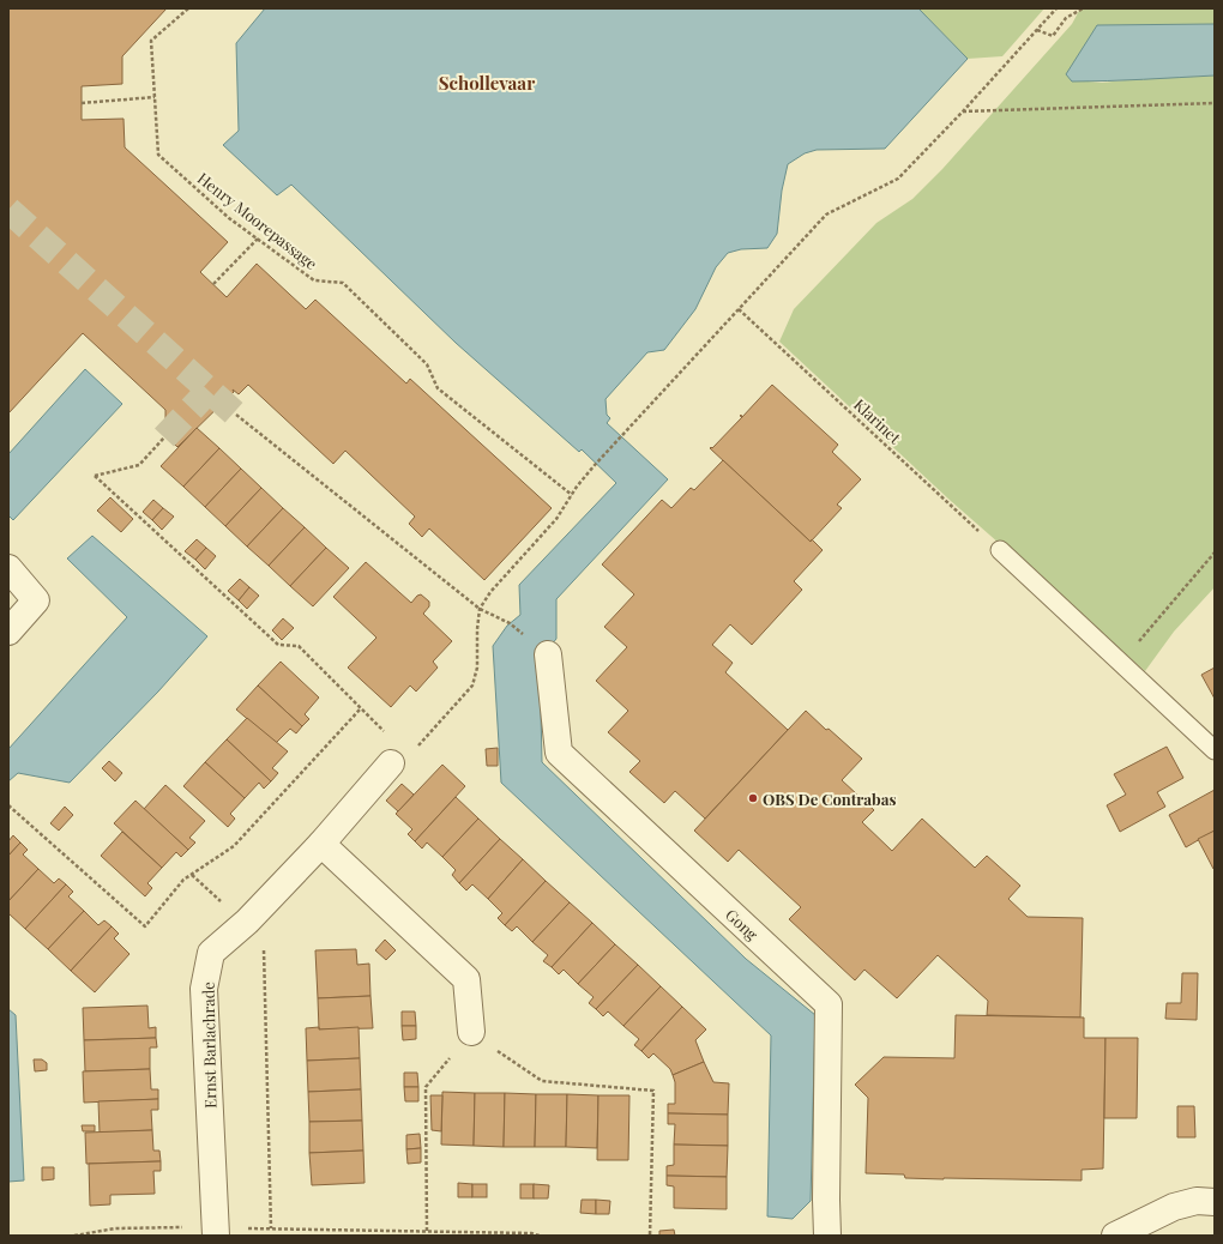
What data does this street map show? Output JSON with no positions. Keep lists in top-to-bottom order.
{
  "streets": {
    "street": ["Gong", "Ernst Barlachrade"],
    "path": ["Henry Moorepassage", "Klarinet"]
  },
  "districts": ["Schollevaar"],
  "places": ["OBS De Contrabas"]
}
